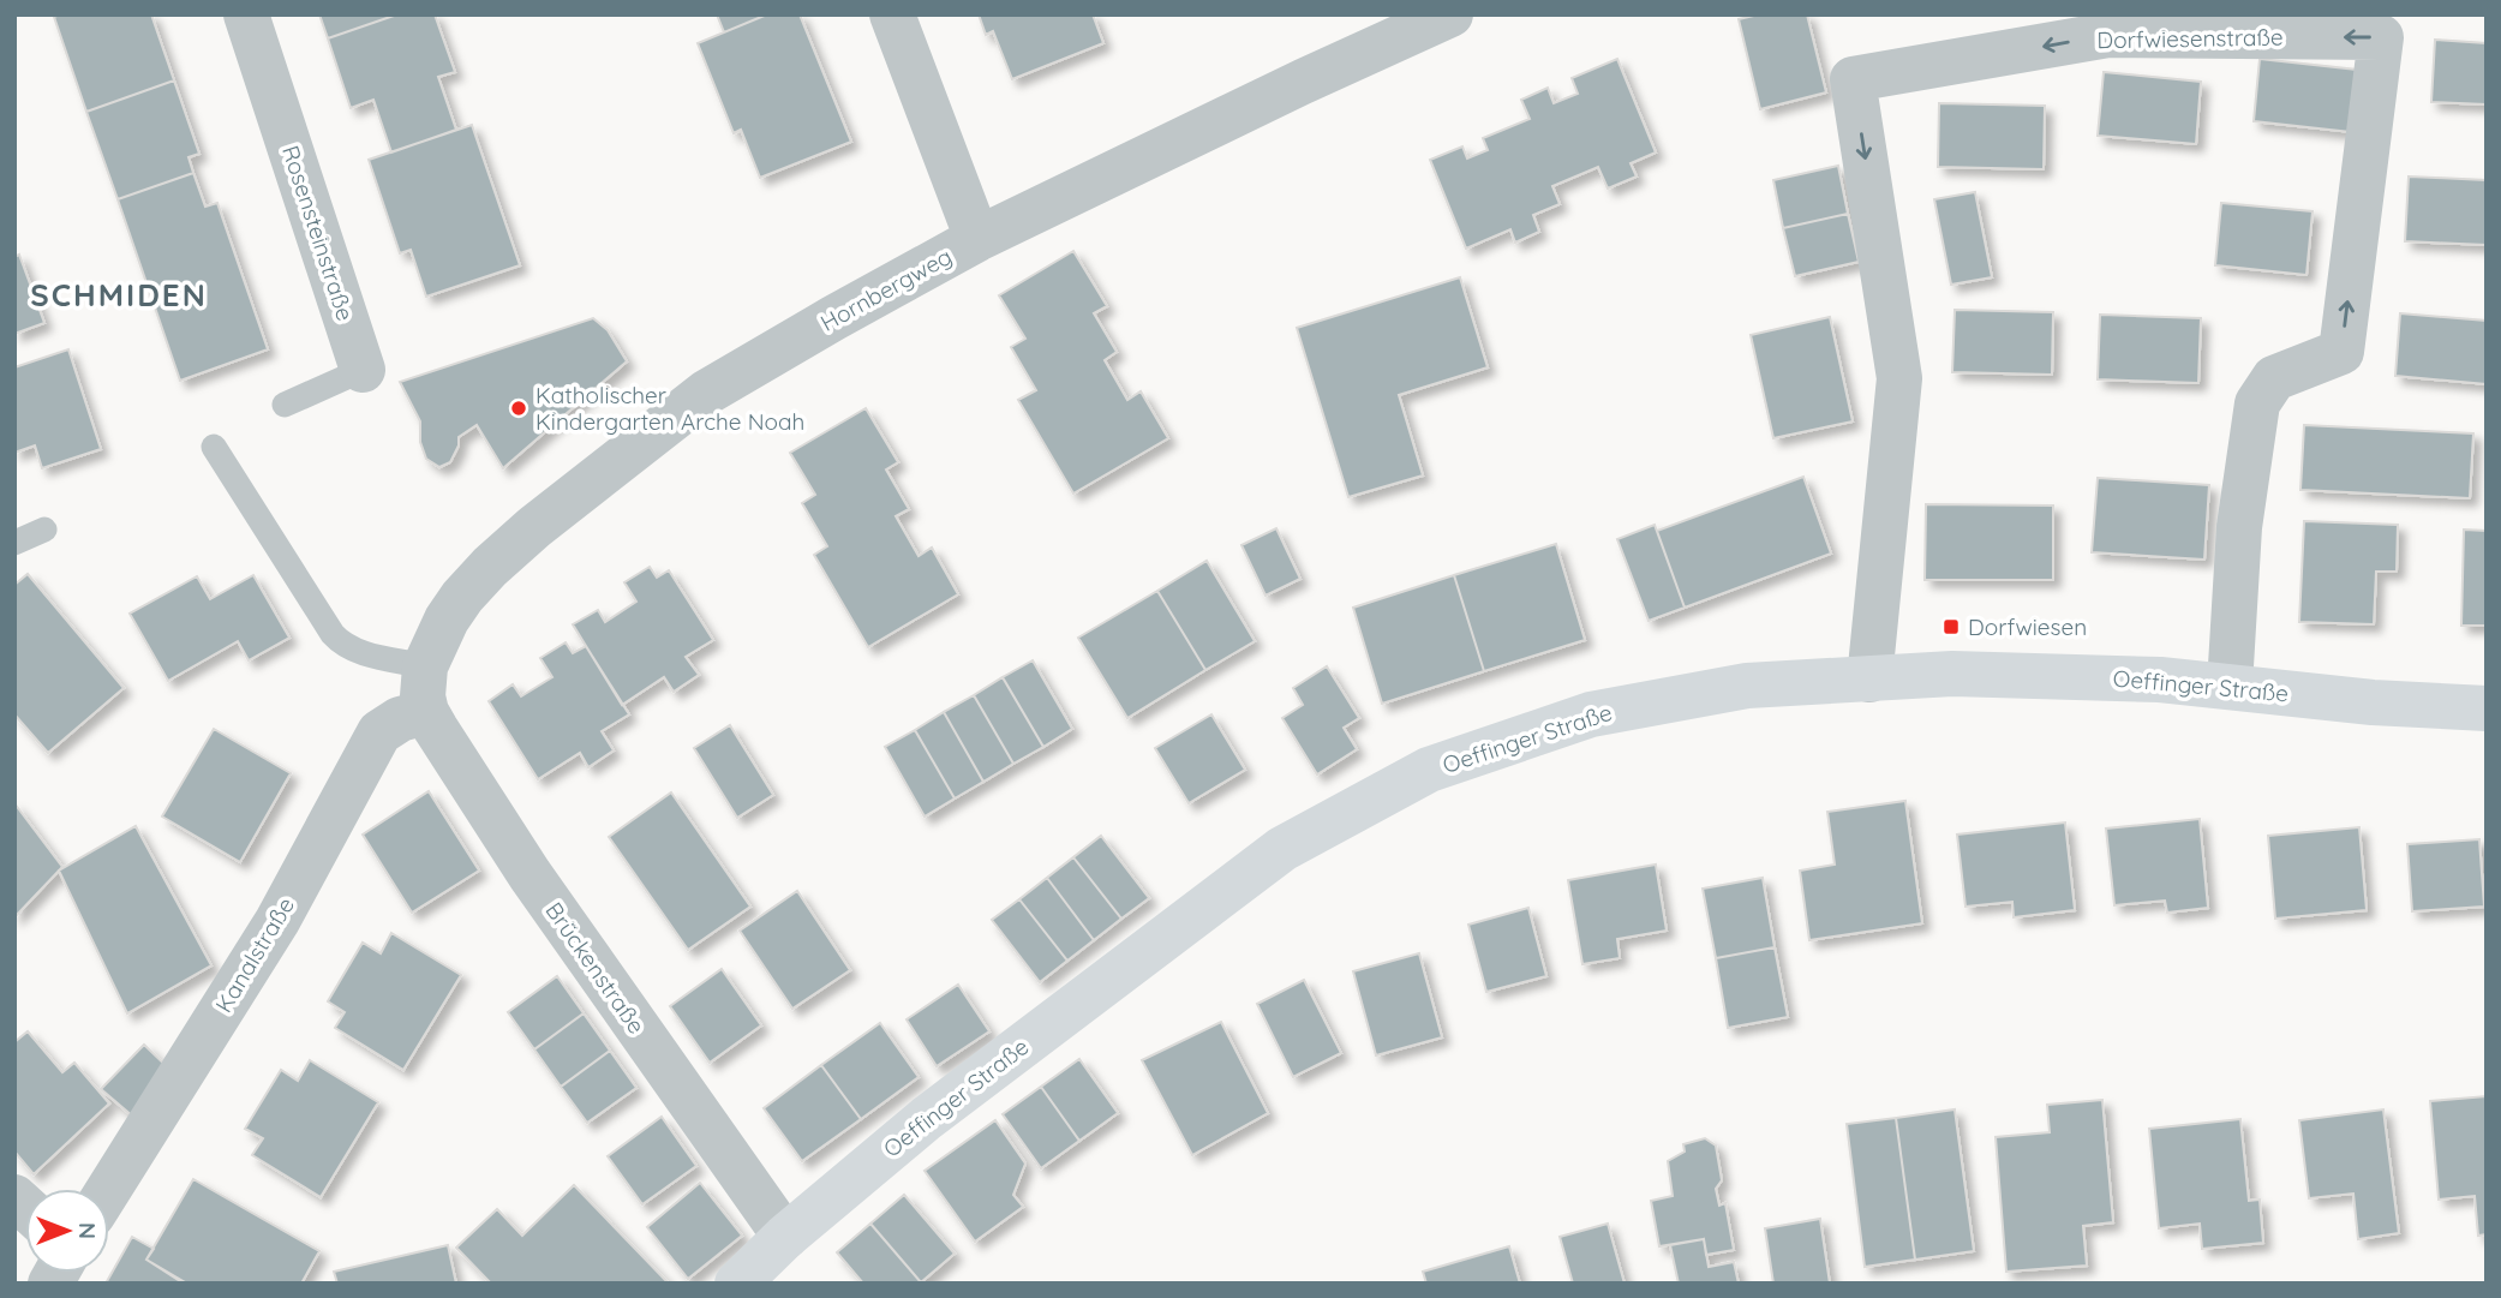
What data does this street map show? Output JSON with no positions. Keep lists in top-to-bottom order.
{
  "streets": {
    "street": [
      "Dorfwiesenstraße",
      "Rosensteinstraße",
      "Hornbergweg",
      "Oeffinger Straße",
      "Kanalstraße",
      "Brückenstraße"
    ]
  },
  "crossings": [
    ["Dorfwiesenstraße", "Oeffinger Straße"],
    ["Hornbergweg", "Kanalstraße"],
    ["Hornbergweg", "Brückenstraße"],
    ["Oeffinger Straße", "Brückenstraße"],
    ["Kanalstraße", "Brückenstraße"]
  ],
  "districts": ["SCHMIDEN"],
  "places": {
    "other": ["Katholischer Kindergarten Arche Noah"],
    "transit": ["Dorfwiesen"]
  },
  "north": "right"
}
